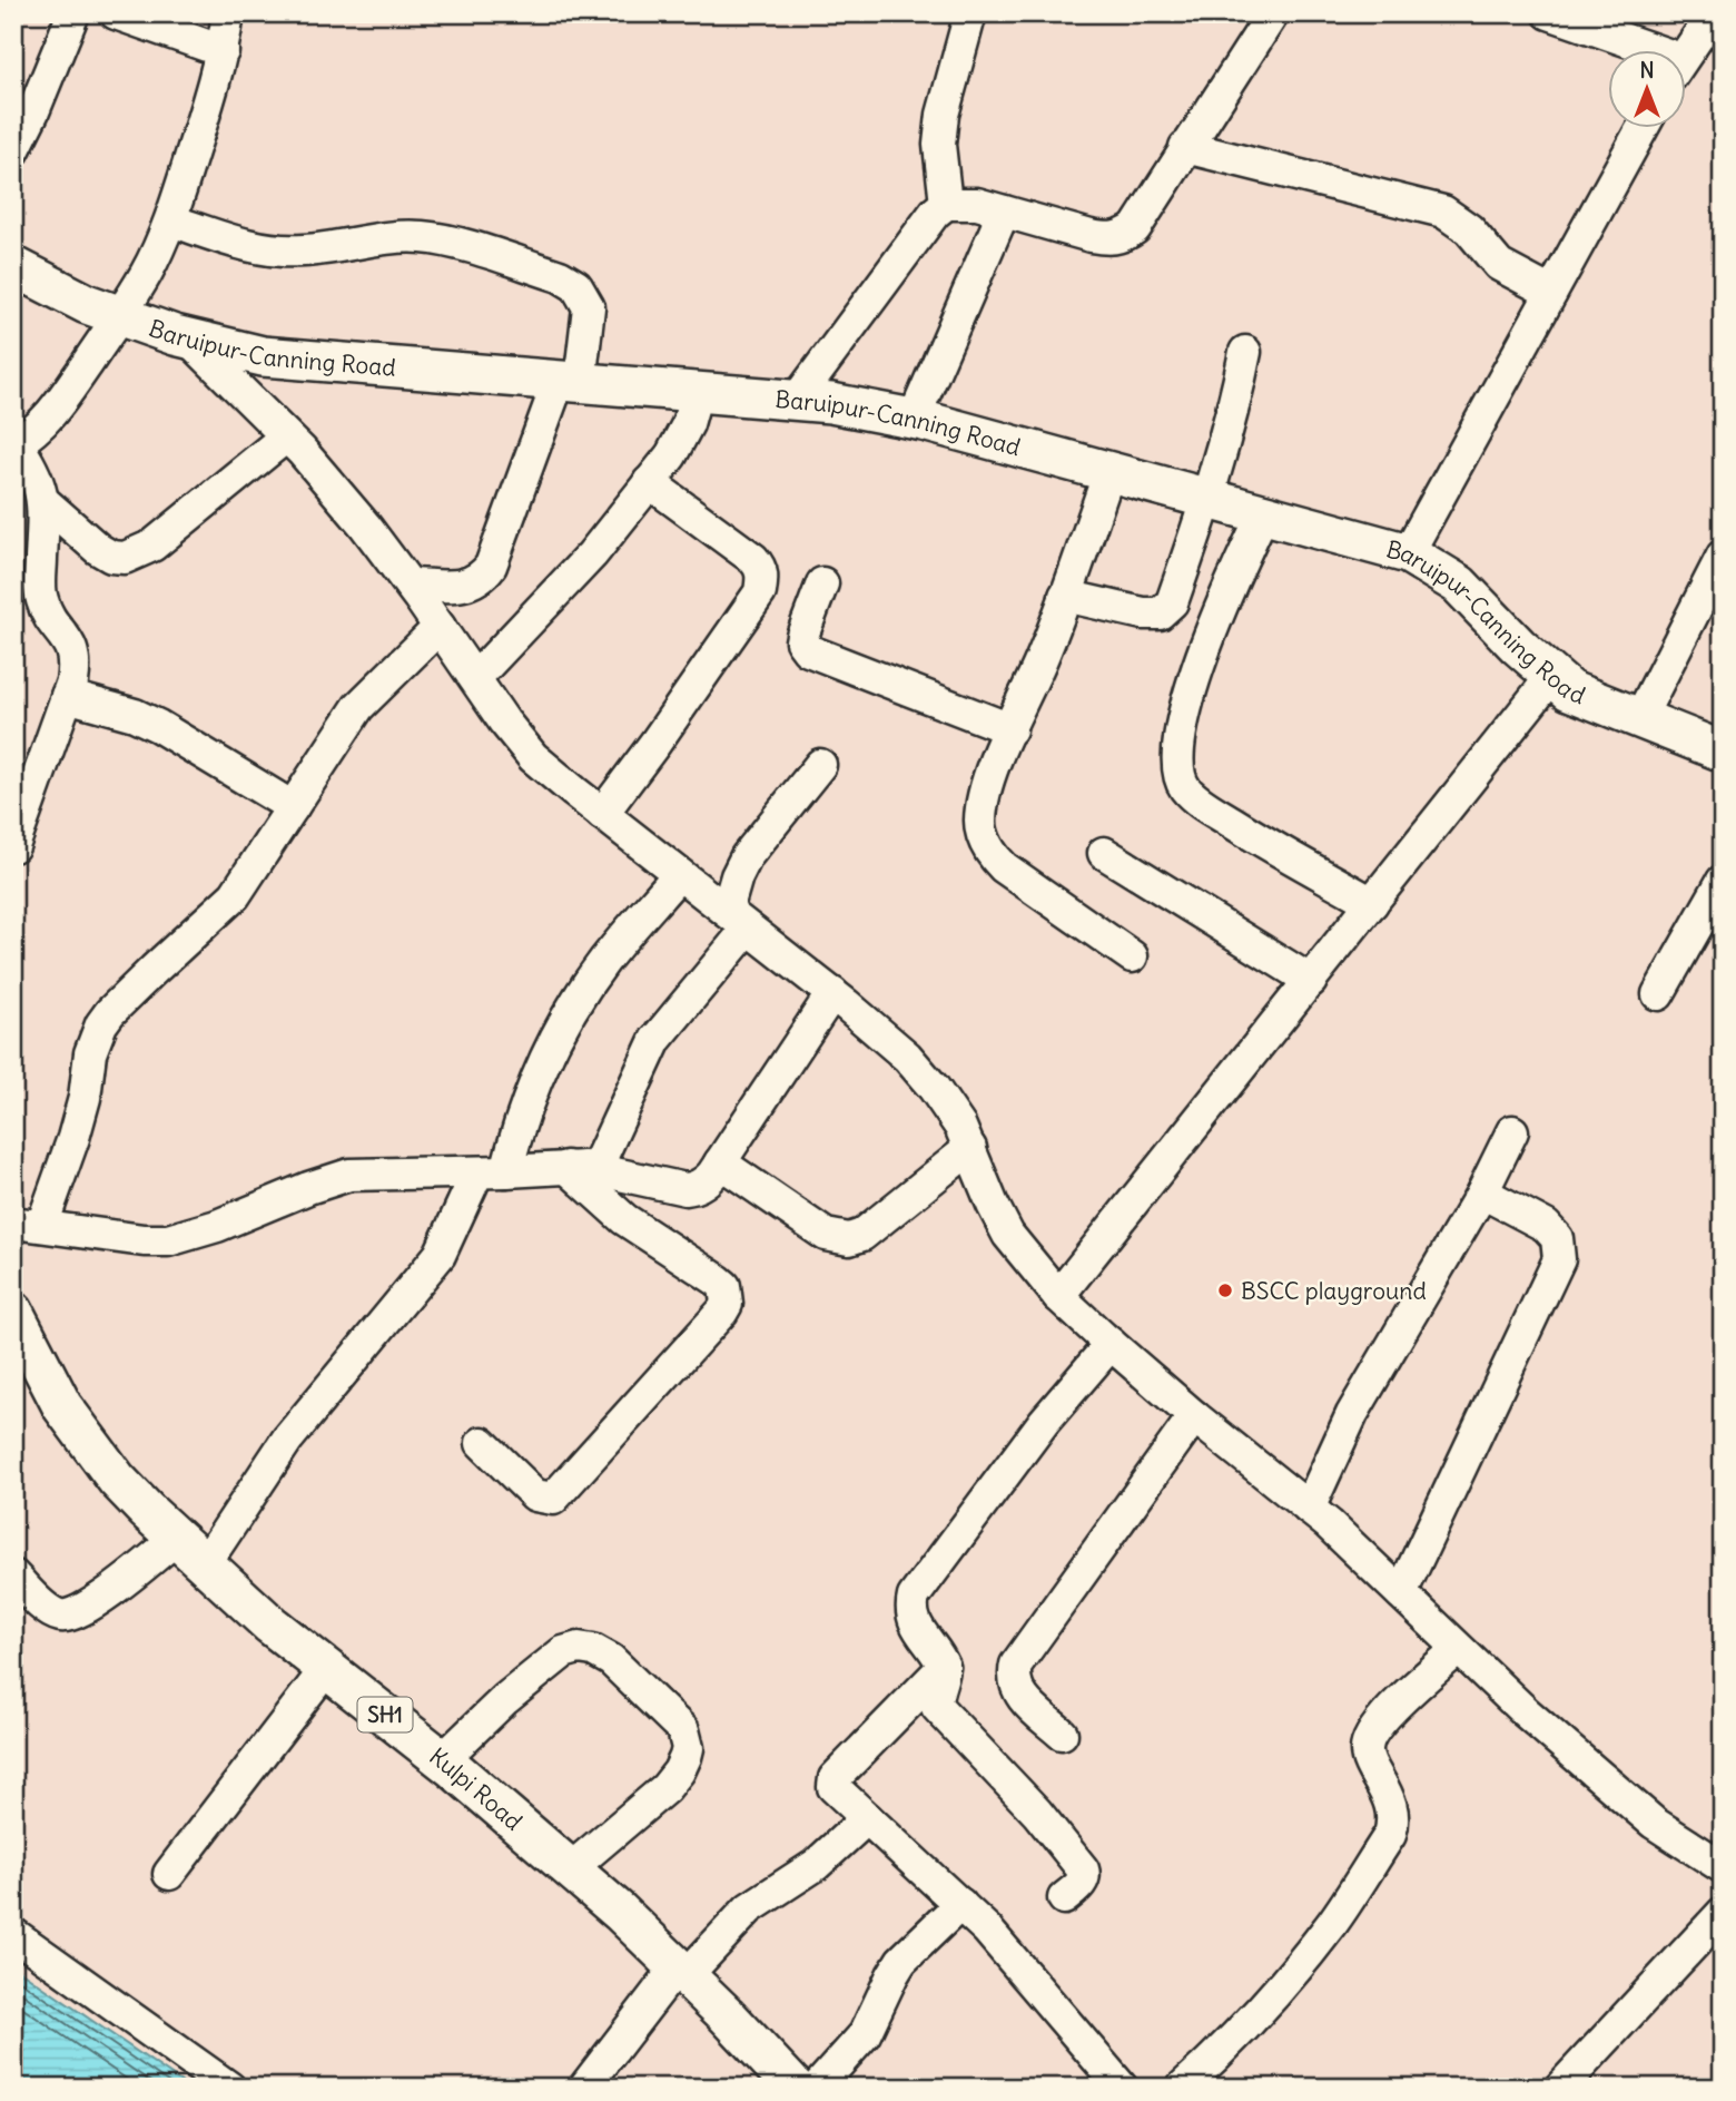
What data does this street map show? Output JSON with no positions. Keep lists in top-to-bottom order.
{
  "streets": {
    "main road": ["Baruipur-Canning Road", "SH1", "Kulpi Road"]
  },
  "places": ["BSCC playground"],
  "north": "top"
}
